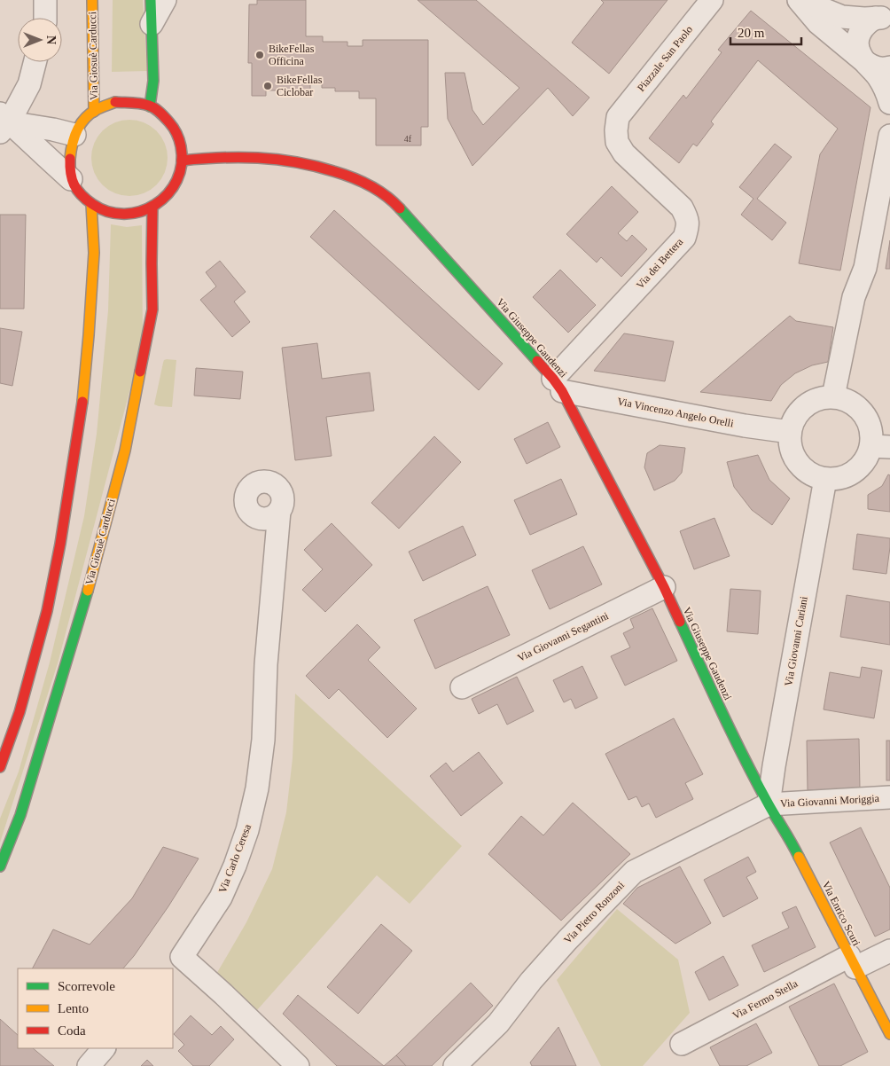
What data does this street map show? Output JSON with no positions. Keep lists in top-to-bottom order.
{
  "streets": {
    "main road": ["Via Giosuè Carducci", "Via Giuseppe Gaudenzi", "Via Enrico Scuri"],
    "street": [
      "Piazzale San Paolo",
      "Via dei Bettera",
      "Via Vincenzo Angelo Orelli",
      "Via Giovanni Segantini",
      "Via Giovanni Cariani",
      "Via Giovanni Moriggia",
      "Via Carlo Ceresa",
      "Via Pietro Ronzoni",
      "Via Fermo Stella"
    ]
  },
  "crossings": [
    ["Via Giosuè Carducci", "Via Giuseppe Gaudenzi"],
    ["Piazzale San Paolo", "Via dei Bettera"],
    ["Via dei Bettera", "Via Giuseppe Gaudenzi"],
    ["Via dei Bettera", "Via Vincenzo Angelo Orelli"],
    ["Via Giuseppe Gaudenzi", "Via Vincenzo Angelo Orelli"],
    ["Via Giuseppe Gaudenzi", "Via Giovanni Segantini"],
    ["Via Giuseppe Gaudenzi", "Via Giovanni Cariani"],
    ["Via Giuseppe Gaudenzi", "Via Giovanni Moriggia"],
    ["Via Giuseppe Gaudenzi", "Via Pietro Ronzoni"],
    ["Via Giuseppe Gaudenzi", "Via Enrico Scuri"],
    ["Via Vincenzo Angelo Orelli", "Via Giovanni Cariani"],
    ["Via Giovanni Cariani", "Via Giovanni Moriggia"],
    ["Via Giovanni Cariani", "Via Pietro Ronzoni"],
    ["Via Giovanni Cariani", "Via Enrico Scuri"],
    ["Via Giovanni Moriggia", "Via Pietro Ronzoni"],
    ["Via Giovanni Moriggia", "Via Enrico Scuri"],
    ["Via Pietro Ronzoni", "Via Enrico Scuri"],
    ["Via Enrico Scuri", "Via Fermo Stella"]
  ],
  "places": ["BikeFellas Officina", "BikeFellas Ciclobar"],
  "house_numbers": ["4f"],
  "legend": ["Scorrevole", "Lento", "Coda"],
  "scale_bar": "20 m",
  "north": "right"
}
